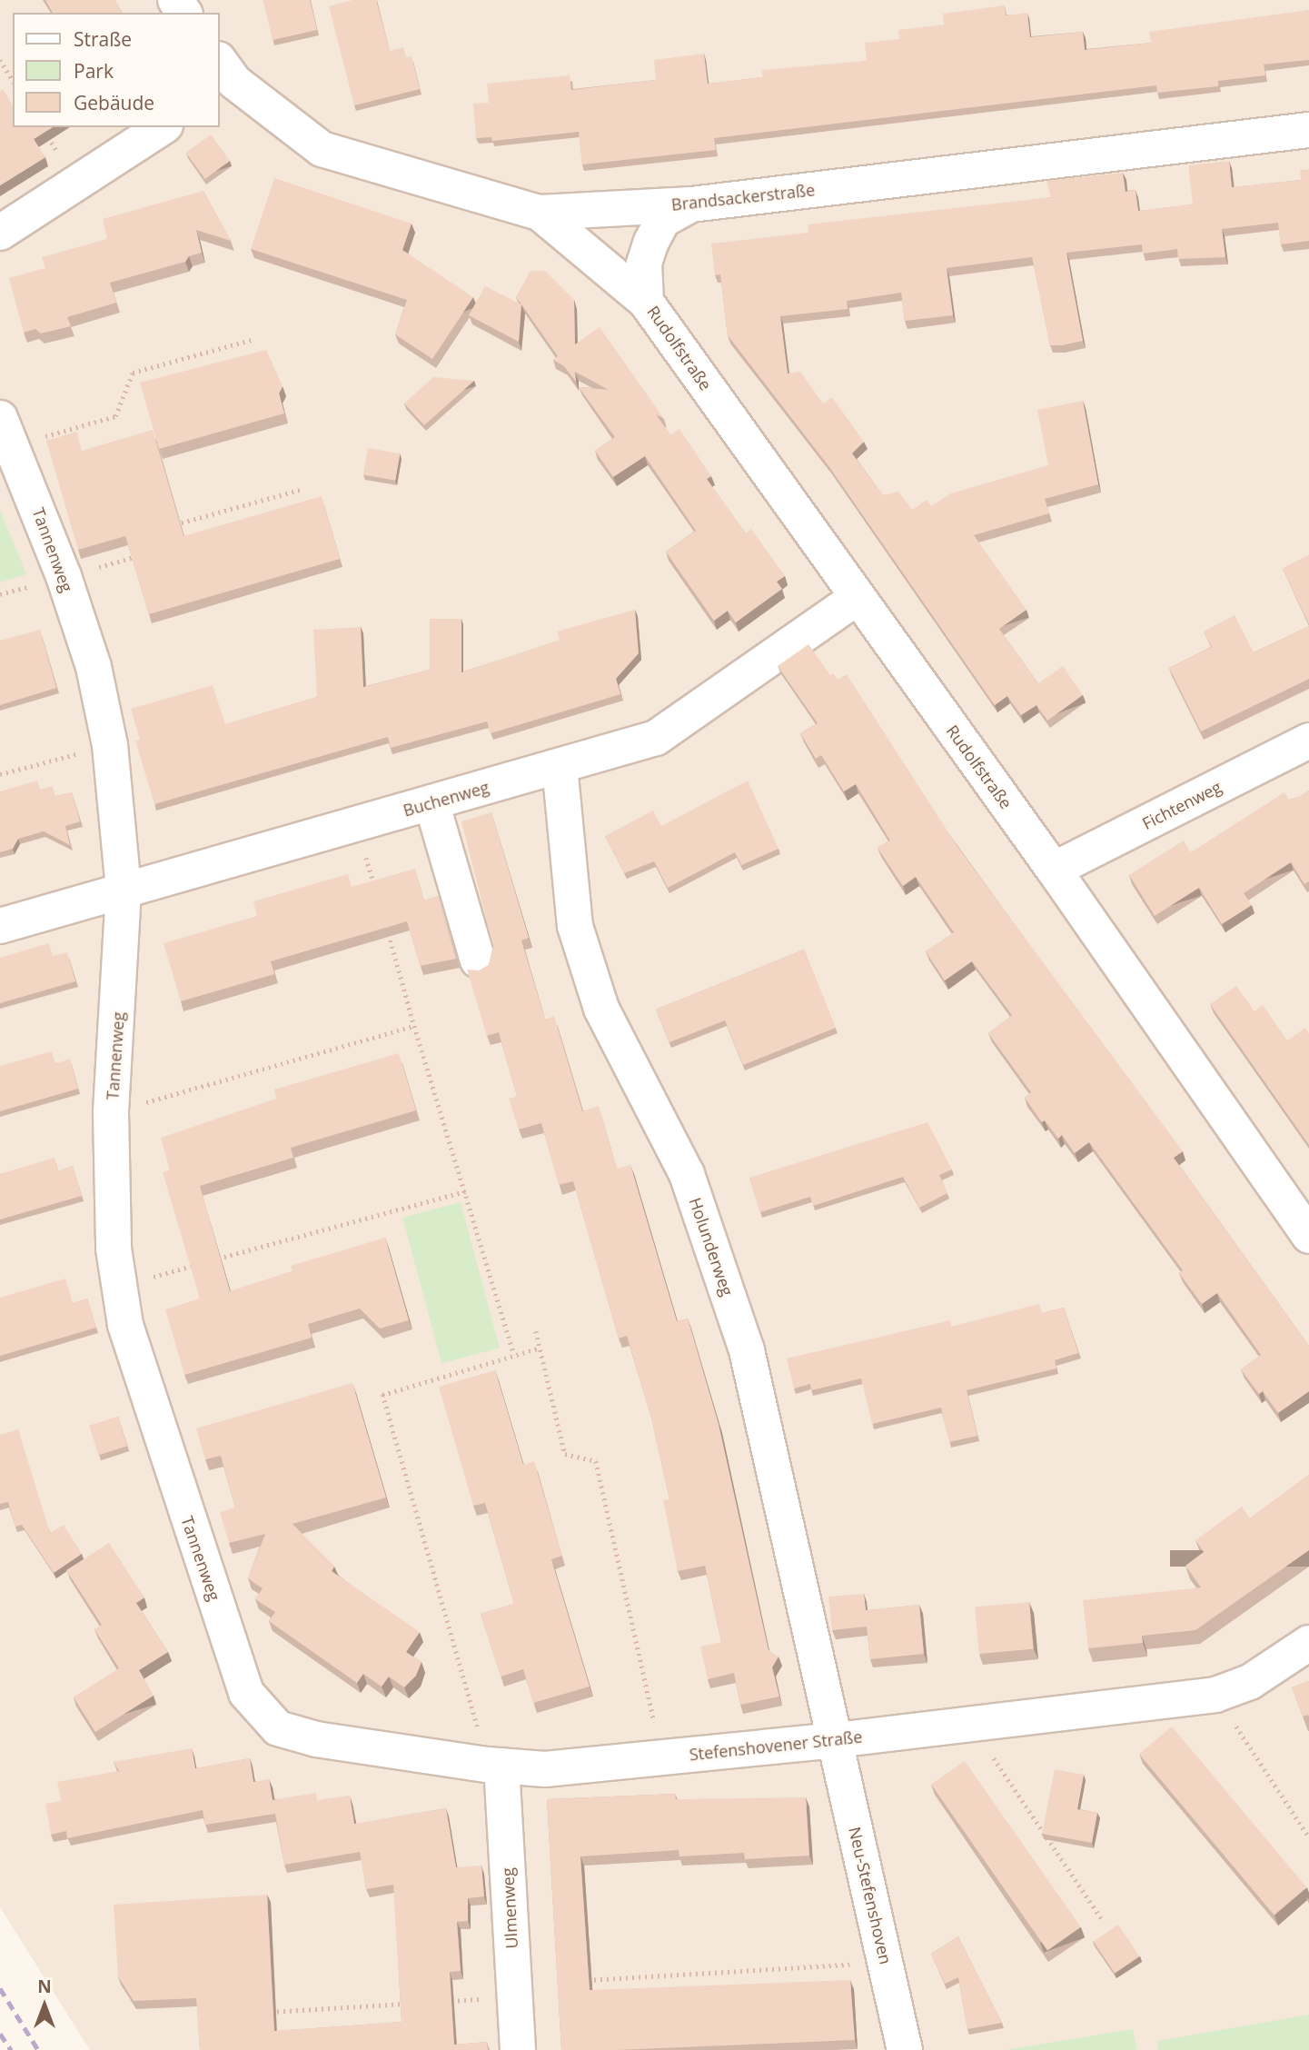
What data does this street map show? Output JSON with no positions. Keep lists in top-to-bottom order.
{
  "streets": {
    "street": [
      "Brandsackerstraße",
      "Rudolfstraße",
      "Tannenweg",
      "Buchenweg",
      "Fichtenweg",
      "Holunderweg",
      "Stefenshovener Straße",
      "Neu-Stefenshoven",
      "Ulmenweg"
    ]
  },
  "crossings": [
    ["Brandsackerstraße", "Rudolfstraße"],
    ["Rudolfstraße", "Buchenweg"],
    ["Rudolfstraße", "Fichtenweg"],
    ["Tannenweg", "Buchenweg"],
    ["Tannenweg", "Stefenshovener Straße"],
    ["Buchenweg", "Holunderweg"],
    ["Holunderweg", "Stefenshovener Straße"],
    ["Holunderweg", "Neu-Stefenshoven"],
    ["Stefenshovener Straße", "Neu-Stefenshoven"],
    ["Stefenshovener Straße", "Ulmenweg"]
  ],
  "legend": ["Straße", "Park", "Gebäude"],
  "north": "top"
}
